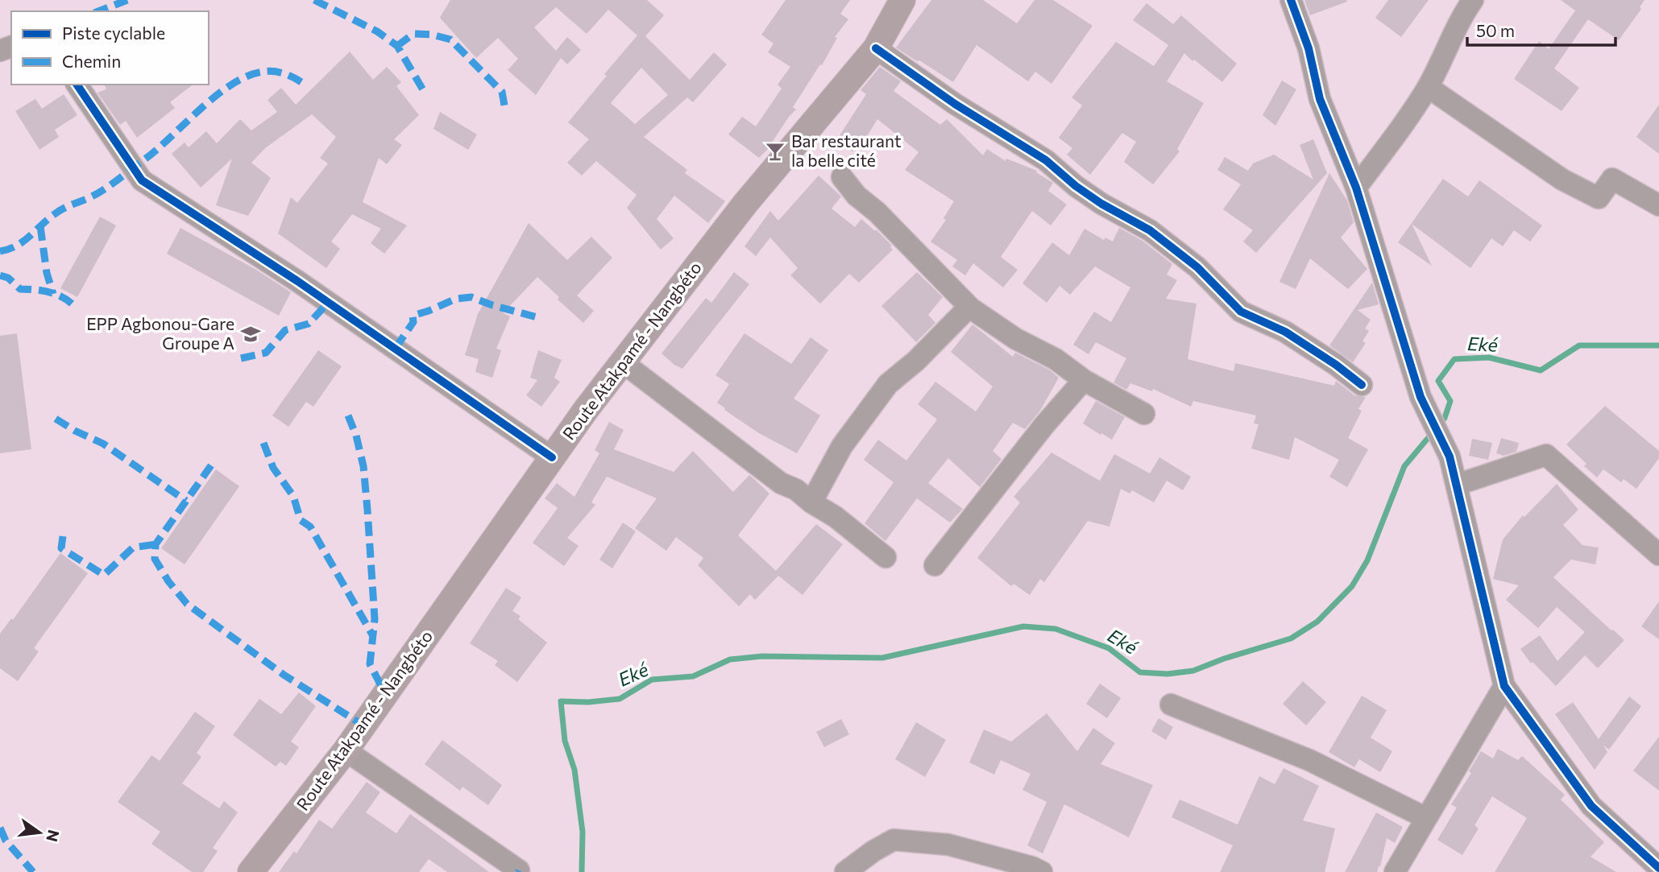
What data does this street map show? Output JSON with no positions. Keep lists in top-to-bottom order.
{
  "streets": {
    "main road": ["Route Atakpamé - Nangbéto"]
  },
  "water": ["Eké"],
  "places": {
    "bar": ["Bar restaurant la belle cité"],
    "school or university": ["EPP Agbonou-Gare Groupe A"]
  },
  "legend": ["Piste cyclable", "Chemin"],
  "scale_bar": "50 m",
  "north": "right"
}
